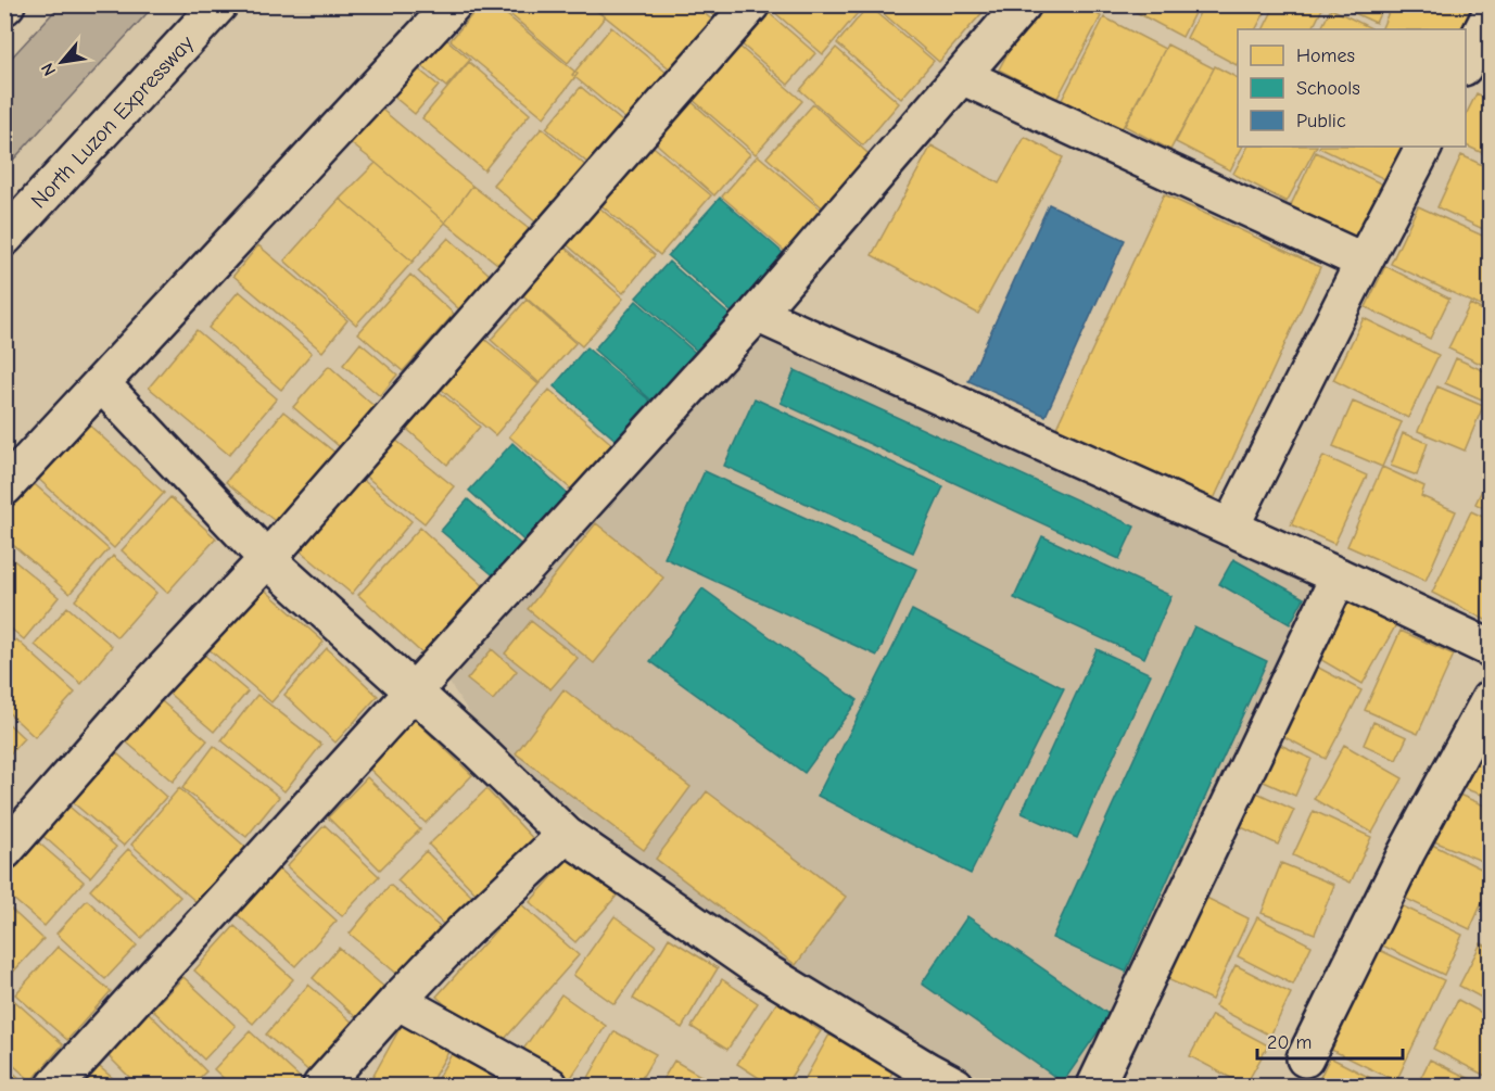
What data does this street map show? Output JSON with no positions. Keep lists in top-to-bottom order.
{
  "streets": {
    "main road": ["North Luzon Expressway"]
  },
  "legend": ["Homes", "Schools", "Public"],
  "scale_bar": "20 m",
  "north": "bottom left"
}
